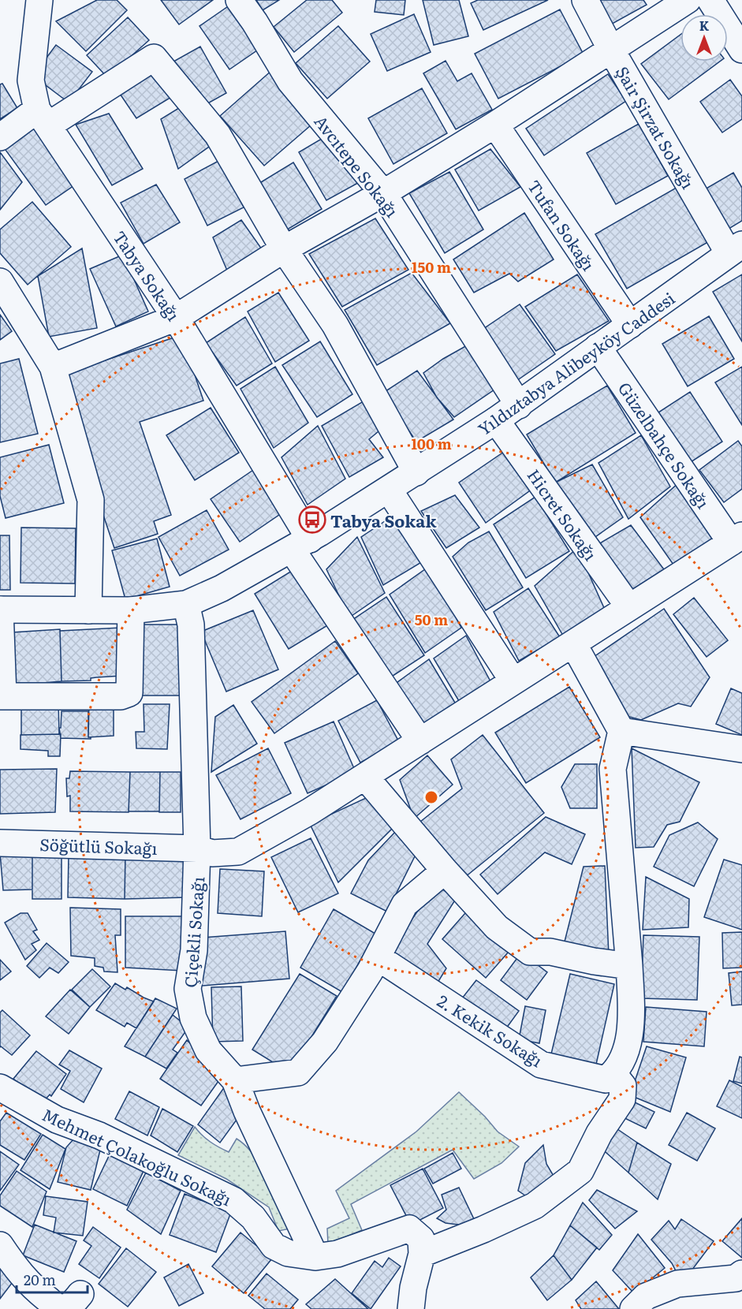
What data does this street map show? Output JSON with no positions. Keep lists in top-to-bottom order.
{
  "streets": {
    "street": [
      "Şair Şirzat Sokağı",
      "Avcıtepe Sokağı",
      "Tufan Sokağı",
      "Tabya Sokağı",
      "Yıldıztabya Alibeyköy Caddesi",
      "Güzelbahçe Sokağı",
      "Hicret Sokağı",
      "Söğütlü Sokağı",
      "Çiçekli Sokağı",
      "2. Kekik Sokağı",
      "Mehmet Çolakoğlu Sokağı"
    ]
  },
  "crossings": [
    ["Şair Şirzat Sokağı", "Yıldıztabya Alibeyköy Caddesi"],
    ["Avcıtepe Sokağı", "Yıldıztabya Alibeyköy Caddesi"],
    ["Tufan Sokağı", "Yıldıztabya Alibeyköy Caddesi"],
    ["Tabya Sokağı", "Yıldıztabya Alibeyköy Caddesi"],
    ["Tabya Sokağı", "Söğütlü Sokağı"],
    ["Yıldıztabya Alibeyköy Caddesi", "Güzelbahçe Sokağı"],
    ["Yıldıztabya Alibeyköy Caddesi", "Hicret Sokağı"],
    ["Yıldıztabya Alibeyköy Caddesi", "Çiçekli Sokağı"],
    ["Güzelbahçe Sokağı", "Söğütlü Sokağı"],
    ["Hicret Sokağı", "Söğütlü Sokağı"],
    ["Söğütlü Sokağı", "Çiçekli Sokağı"],
    ["Çiçekli Sokağı", "Mehmet Çolakoğlu Sokağı"]
  ],
  "places": {
    "bus stop": ["Tabya Sokak"]
  },
  "scale_bar": "20 m",
  "north": "top",
  "rings": ["150 m", "100 m", "50 m"]
}
